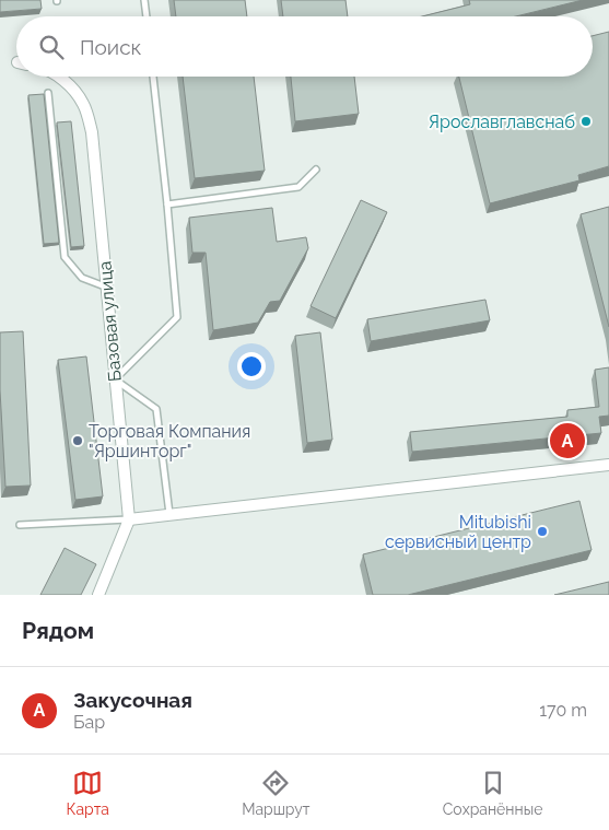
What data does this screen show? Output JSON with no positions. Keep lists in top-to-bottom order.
{
  "streets": {
    "street": ["Базовая улица"]
  },
  "places": ["Ярославглавснаб", "Торговая Компания \"Яршинторг\"", "Mitubishi сервисный центр"],
  "page": {
    "search": "Поиск",
    "pins": "A",
    "heading": "Рядом",
    "list": [
      {
        "mark": "A",
        "name": "Закусочная",
        "note": "Бар",
        "value": "170 m"
      }
    ],
    "nav": ["Карта", "Маршрут", "Сохранённые"]
  }
}
